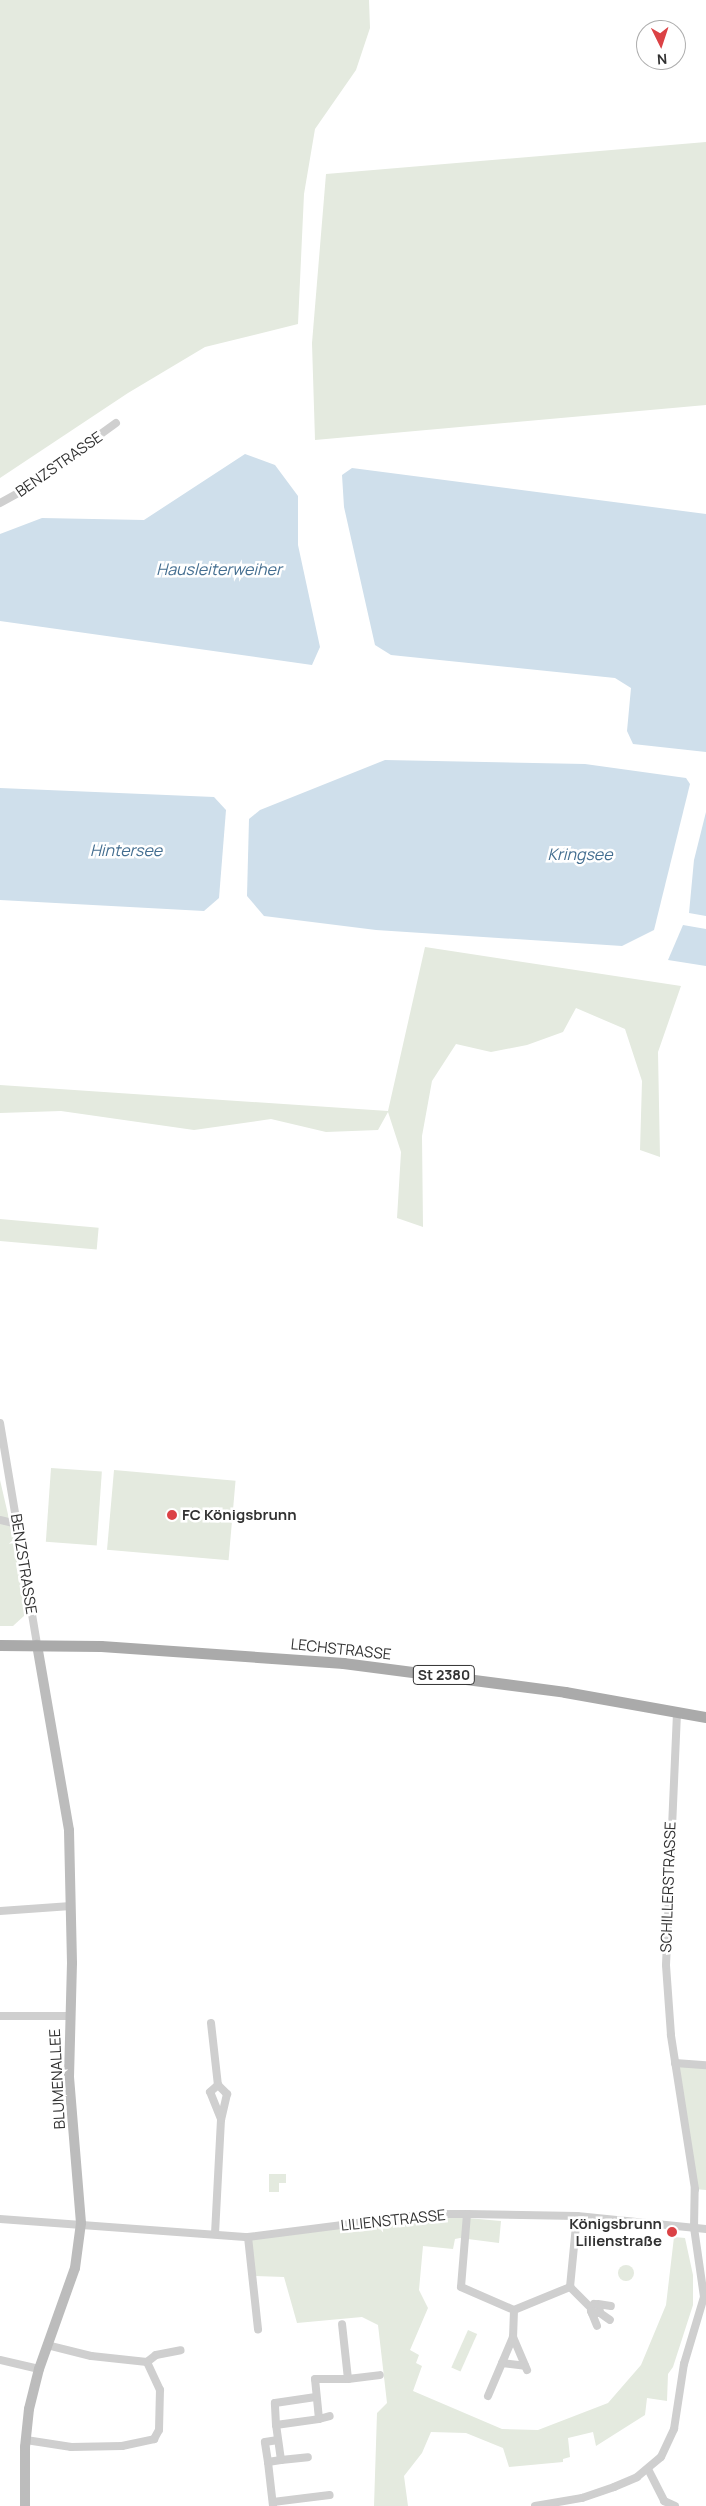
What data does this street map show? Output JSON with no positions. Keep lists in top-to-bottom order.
{
  "streets": {
    "main road": ["LECHSTRASSE", "St 2380"],
    "street": [
      "BENZSTRASSE",
      "SCHILLERSTRASSE",
      "BLUMENALLEE",
      "LILIENSTRASSE"
    ]
  },
  "crossings": [
    ["BENZSTRASSE", "LECHSTRASSE"],
    ["BENZSTRASSE", "BLUMENALLEE"],
    ["LECHSTRASSE", "SCHILLERSTRASSE"],
    ["LECHSTRASSE", "BLUMENALLEE"],
    ["SCHILLERSTRASSE", "LILIENSTRASSE"],
    ["BLUMENALLEE", "LILIENSTRASSE"]
  ],
  "water": ["Hausleiterweiher", "Hintersee", "Kringsee"],
  "places": ["FC Königsbrunn", "Königsbrunn Lilienstraße"],
  "north": "bottom"
}
